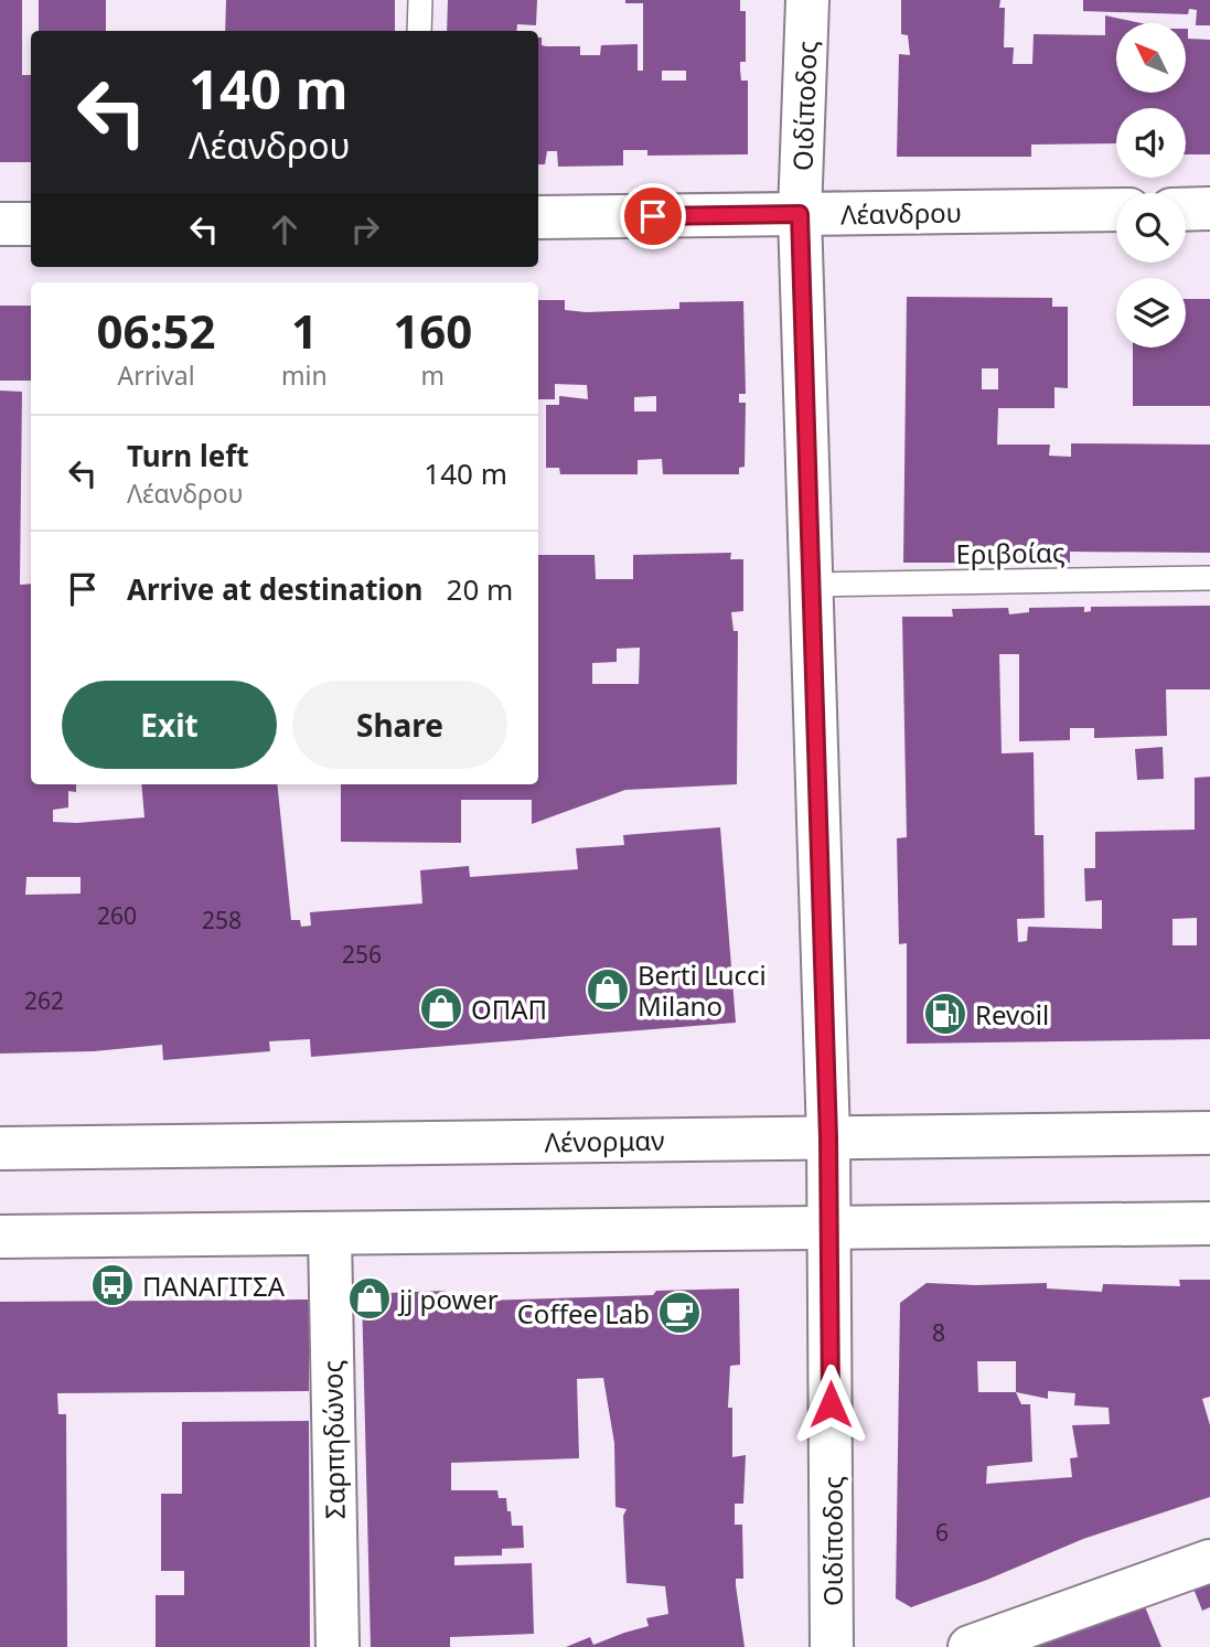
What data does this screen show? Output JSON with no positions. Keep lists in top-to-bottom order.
{
  "streets": {
    "street": [
      "Οιδίποδος",
      "Λέανδρου",
      "Λένορμαν",
      "Σαρπηδώνος"
    ],
    "lane": ["Εριβοίας"]
  },
  "crossings": [
    ["Οιδίποδος", "Λέανδρου"],
    ["Οιδίποδος", "Εριβοίας"],
    ["Οιδίποδος", "Λένορμαν"]
  ],
  "places": {
    "shop": ["Berti Lucci Milano", "ΟΠΑΠ", "jj power"],
    "fuel station": ["Revoil"],
    "bus stop": ["ΠΑΝΑΓΙΤΣΑ"],
    "cafe": ["Coffee Lab"]
  },
  "house_numbers": [
    "260",
    "258",
    "256",
    "262",
    "8",
    "6"
  ],
  "north": "top left",
  "page": {
    "turn": ["140 m", "Λέανδρου"],
    "eta": [
      "06:52",
      "Arrival",
      "1",
      "min",
      "160",
      "m"
    ],
    "list": [
      {
        "name": "Turn left",
        "note": "Λέανδρου",
        "value": "140 m"
      },
      {
        "name": "Arrive at destination",
        "value": "20 m"
      }
    ],
    "buttons": ["Exit", "Share"]
  }
}
